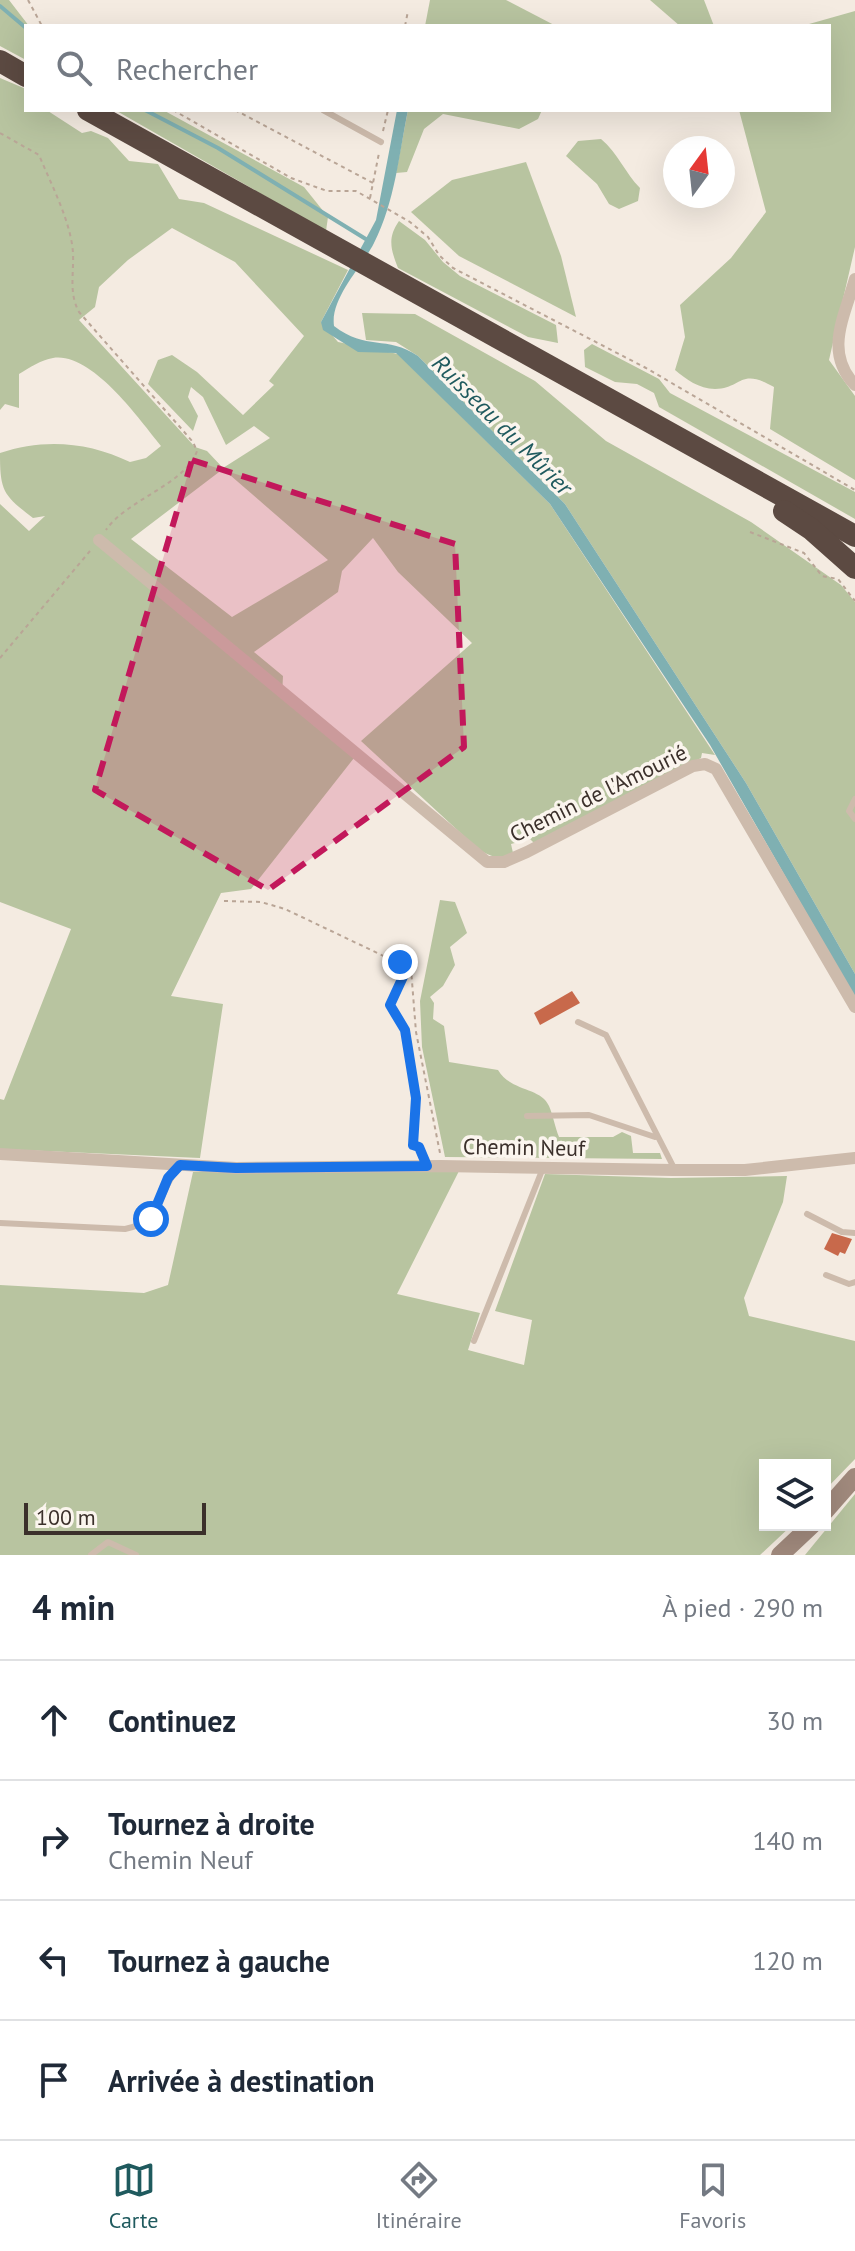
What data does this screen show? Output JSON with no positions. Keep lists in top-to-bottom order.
{
  "streets": {
    "street": ["Chemin de l'Amourié", "Chemin Neuf"]
  },
  "water": ["Ruisseau du Mûrier"],
  "scale_bar": "100 m",
  "north": "top",
  "page": {
    "search": "Rechercher",
    "scale": "100 m",
    "heading": ["4 min", "À pied · 290 m"],
    "list": [
      ["Continuez", "30 m"],
      ["Tournez à droite", "Chemin Neuf", "140 m"],
      ["Tournez à gauche", "120 m"],
      "Arrivée à destination"
    ],
    "nav": ["Carte", "Itinéraire", "Favoris"]
  }
}
